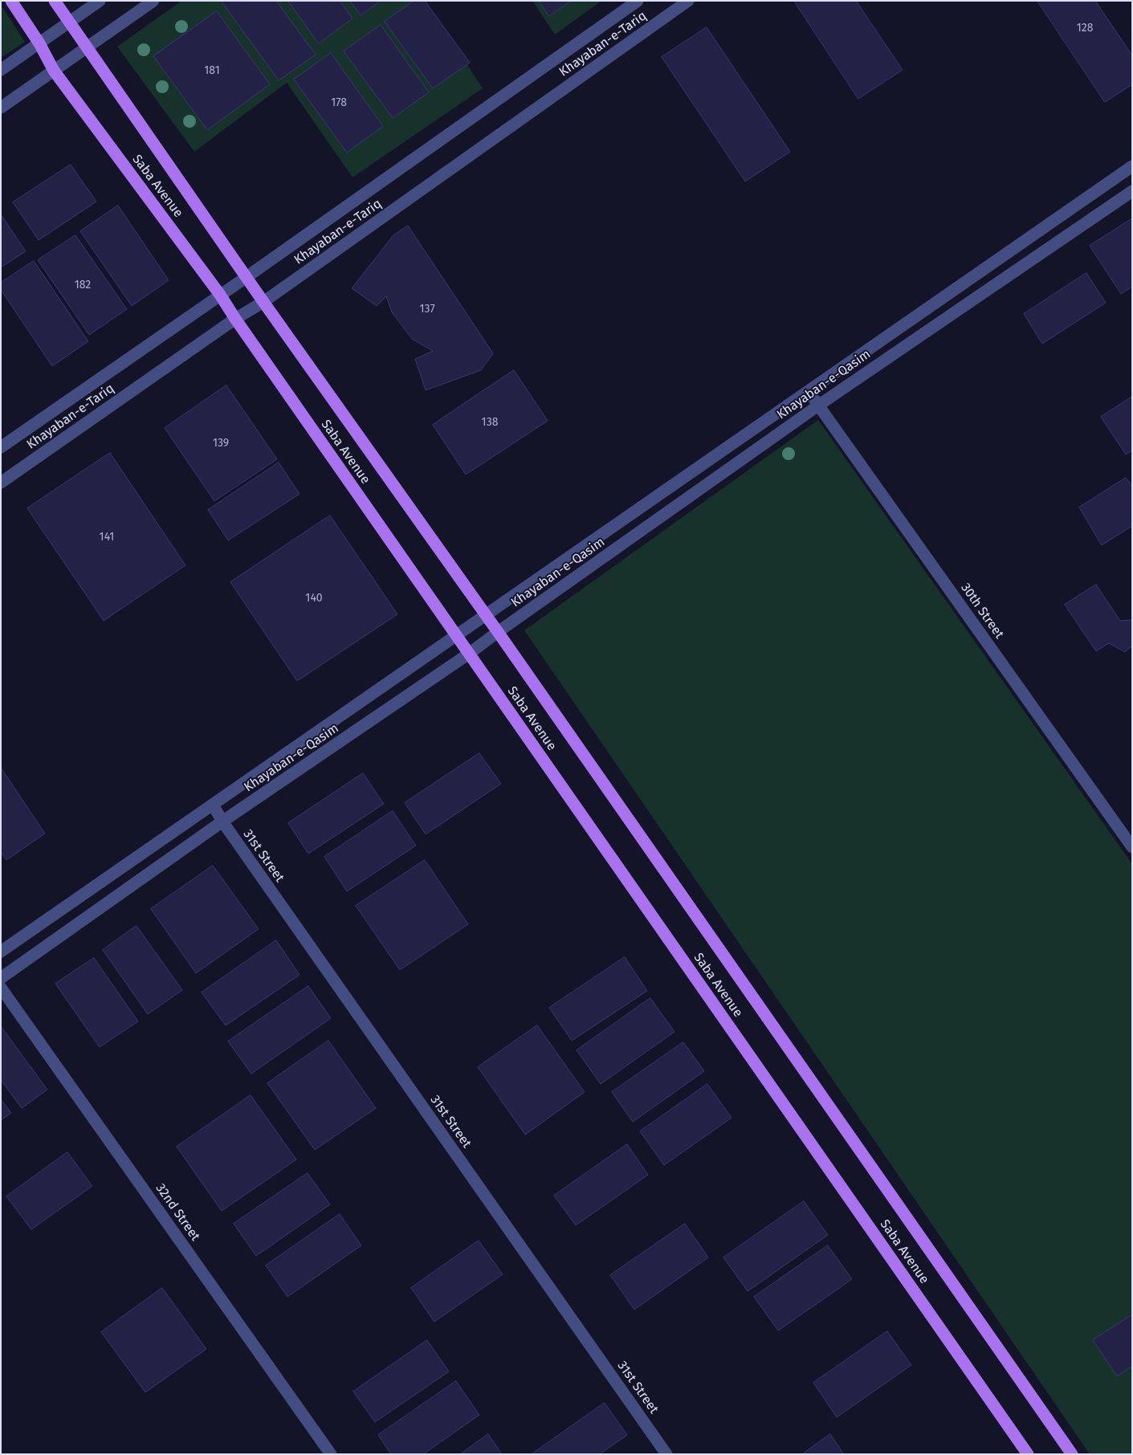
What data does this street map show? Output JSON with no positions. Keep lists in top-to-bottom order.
{
  "streets": {
    "main road": ["Saba Avenue"],
    "street": [
      "Khayaban-e-Tariq",
      "Khayaban-e-Qasim",
      "30th Street",
      "31st Street",
      "32nd Street"
    ]
  },
  "crossings": [
    ["Khayaban-e-Tariq", "Saba Avenue"],
    ["Saba Avenue", "Khayaban-e-Qasim"],
    ["Khayaban-e-Qasim", "30th Street"],
    ["Khayaban-e-Qasim", "31st Street"]
  ],
  "house_numbers": [
    "128",
    "181",
    "178",
    "182",
    "137",
    "138",
    "139",
    "141",
    "140"
  ]
}
